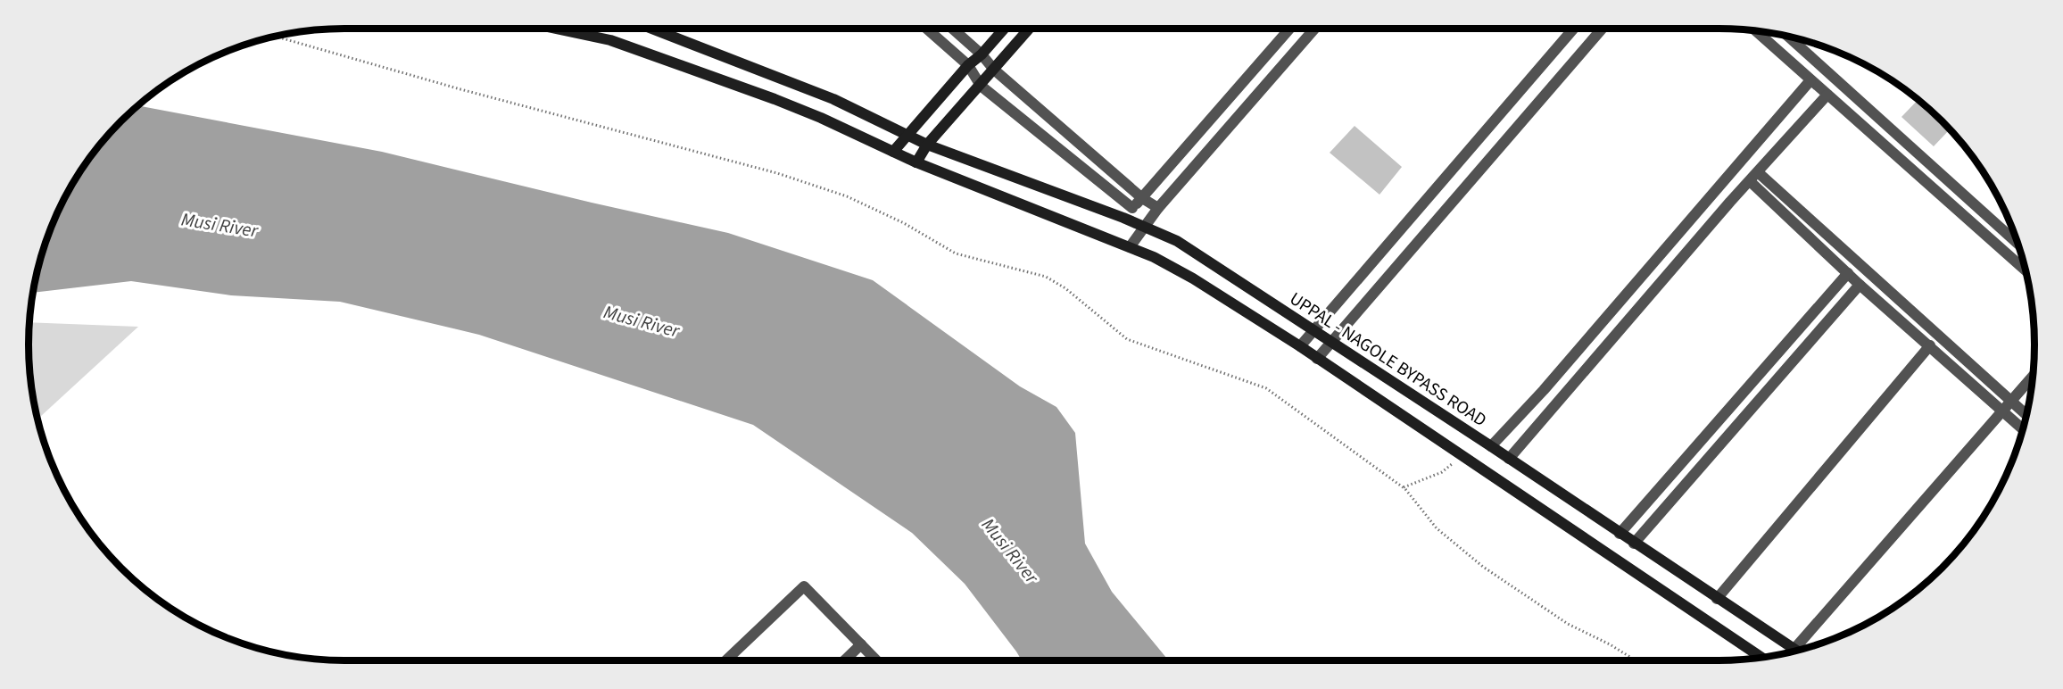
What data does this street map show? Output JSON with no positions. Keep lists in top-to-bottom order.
{
  "streets": {
    "street": ["UPPAL - NAGOLE BYPASS ROAD"]
  },
  "water": ["Musi River"]
}
